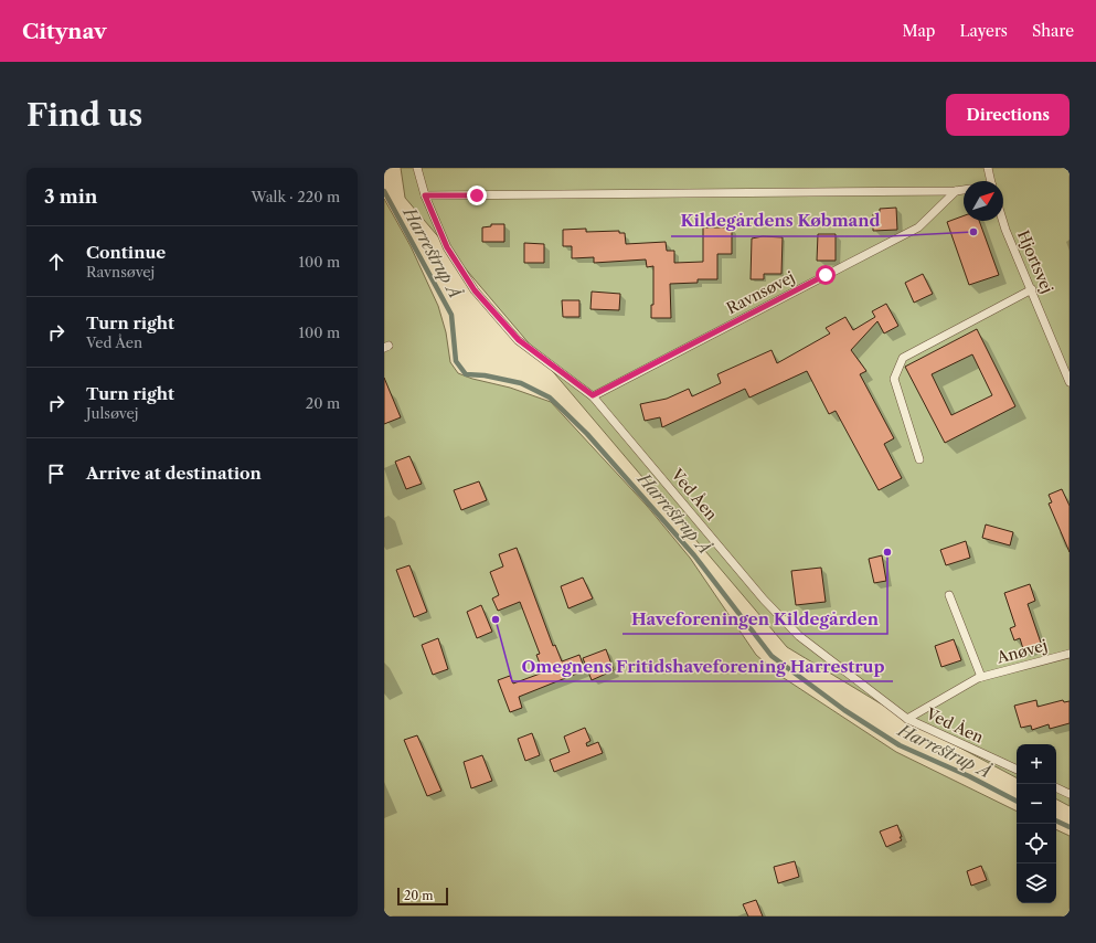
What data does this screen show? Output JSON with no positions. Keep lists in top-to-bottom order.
{
  "streets": {
    "lane": [
      "Hjortsvej",
      "Ravnsøvej",
      "Ved Åen",
      "Anøvej"
    ]
  },
  "crossings": [
    ["Ravnsøvej", "Ved Åen"],
    ["Ved Åen", "Anøvej"]
  ],
  "water": ["Harrestrup Å"],
  "places": ["Kildegårdens Købmand", "Haveforeningen Kildegården", "Omegnens Fritidshaveforening Harrestrup"],
  "scale_bar": "20 m",
  "north": "top right",
  "page": {
    "header": "Citynav",
    "nav": ["Map", "Layers", "Share"],
    "buttons": "Directions",
    "title": "Find us",
    "heading": ["3 min", "Walk · 220 m"],
    "list": [
      ["Continue", "Ravnsøvej", "100 m"],
      ["Turn right", "Ved Åen", "100 m"],
      ["Turn right", "Julsøvej", "20 m"],
      "Arrive at destination"
    ],
    "map_buttons": ["+", "−"],
    "scale": "20 m"
  }
}
